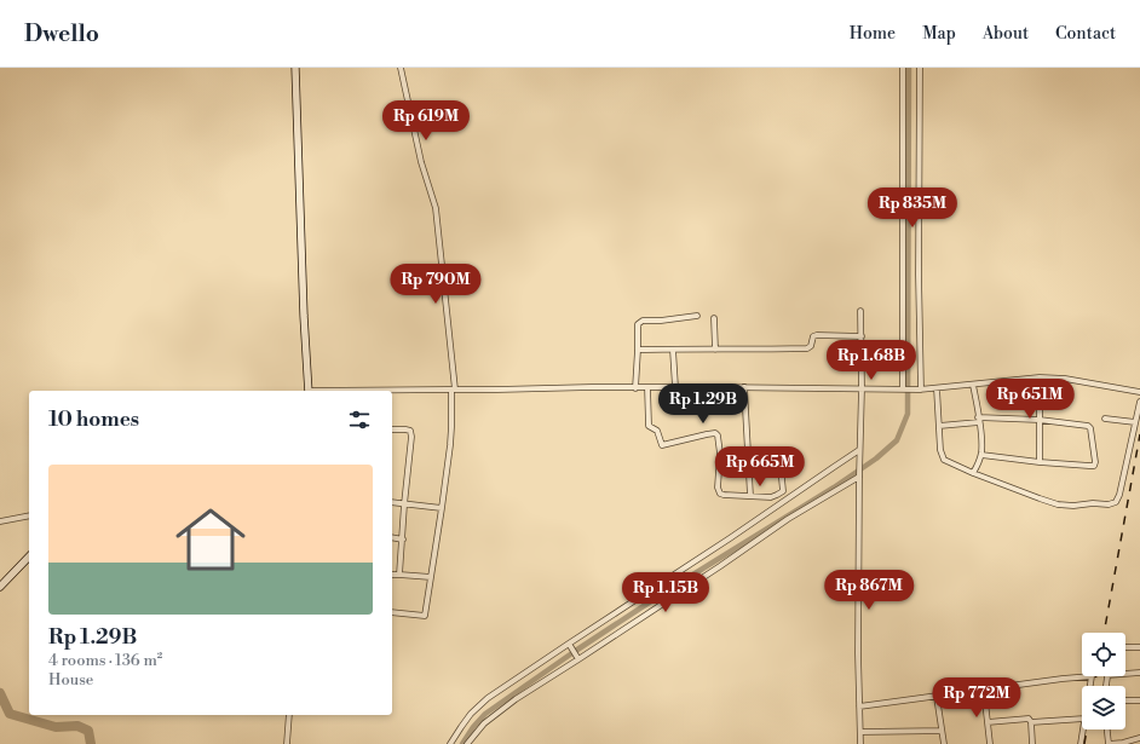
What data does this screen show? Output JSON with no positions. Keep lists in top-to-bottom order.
{
  "page": {
    "header": "Dwello",
    "nav": [
      "Home",
      "Map",
      "About",
      "Contact"
    ],
    "price": [
      "Rp 619M",
      "Rp 835M",
      "Rp 790M",
      "Rp 1.68B",
      "Rp 651M",
      "Rp 1.29B",
      "Rp 665M",
      "Rp 867M",
      "Rp 1.15B",
      "Rp 772M"
    ],
    "heading": "10 homes",
    "list": [
      {
        "name": "Rp 1.29B",
        "note": "4 rooms · 136 m² · House"
      }
    ]
  }
}
